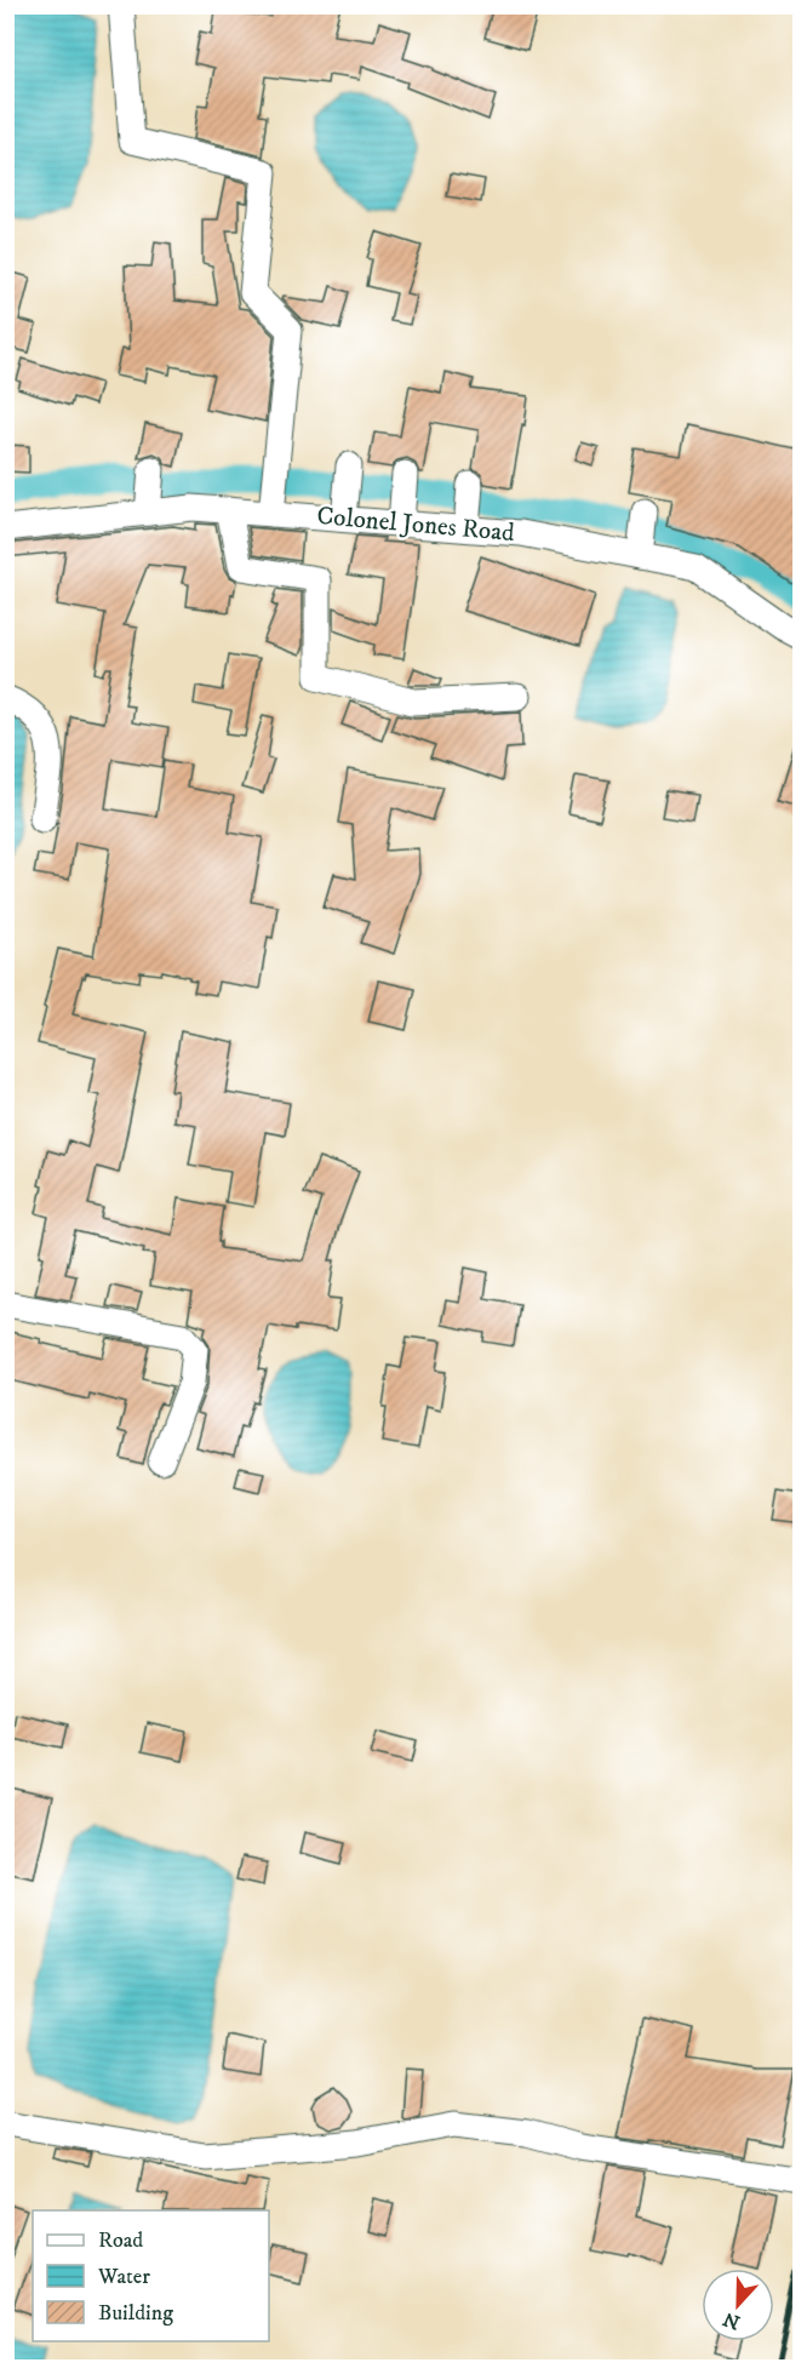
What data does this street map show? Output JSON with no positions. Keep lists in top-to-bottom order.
{
  "streets": {
    "street": ["Colonel Jones Road"]
  },
  "legend": ["Road", "Water", "Building"],
  "north": "bottom"
}
